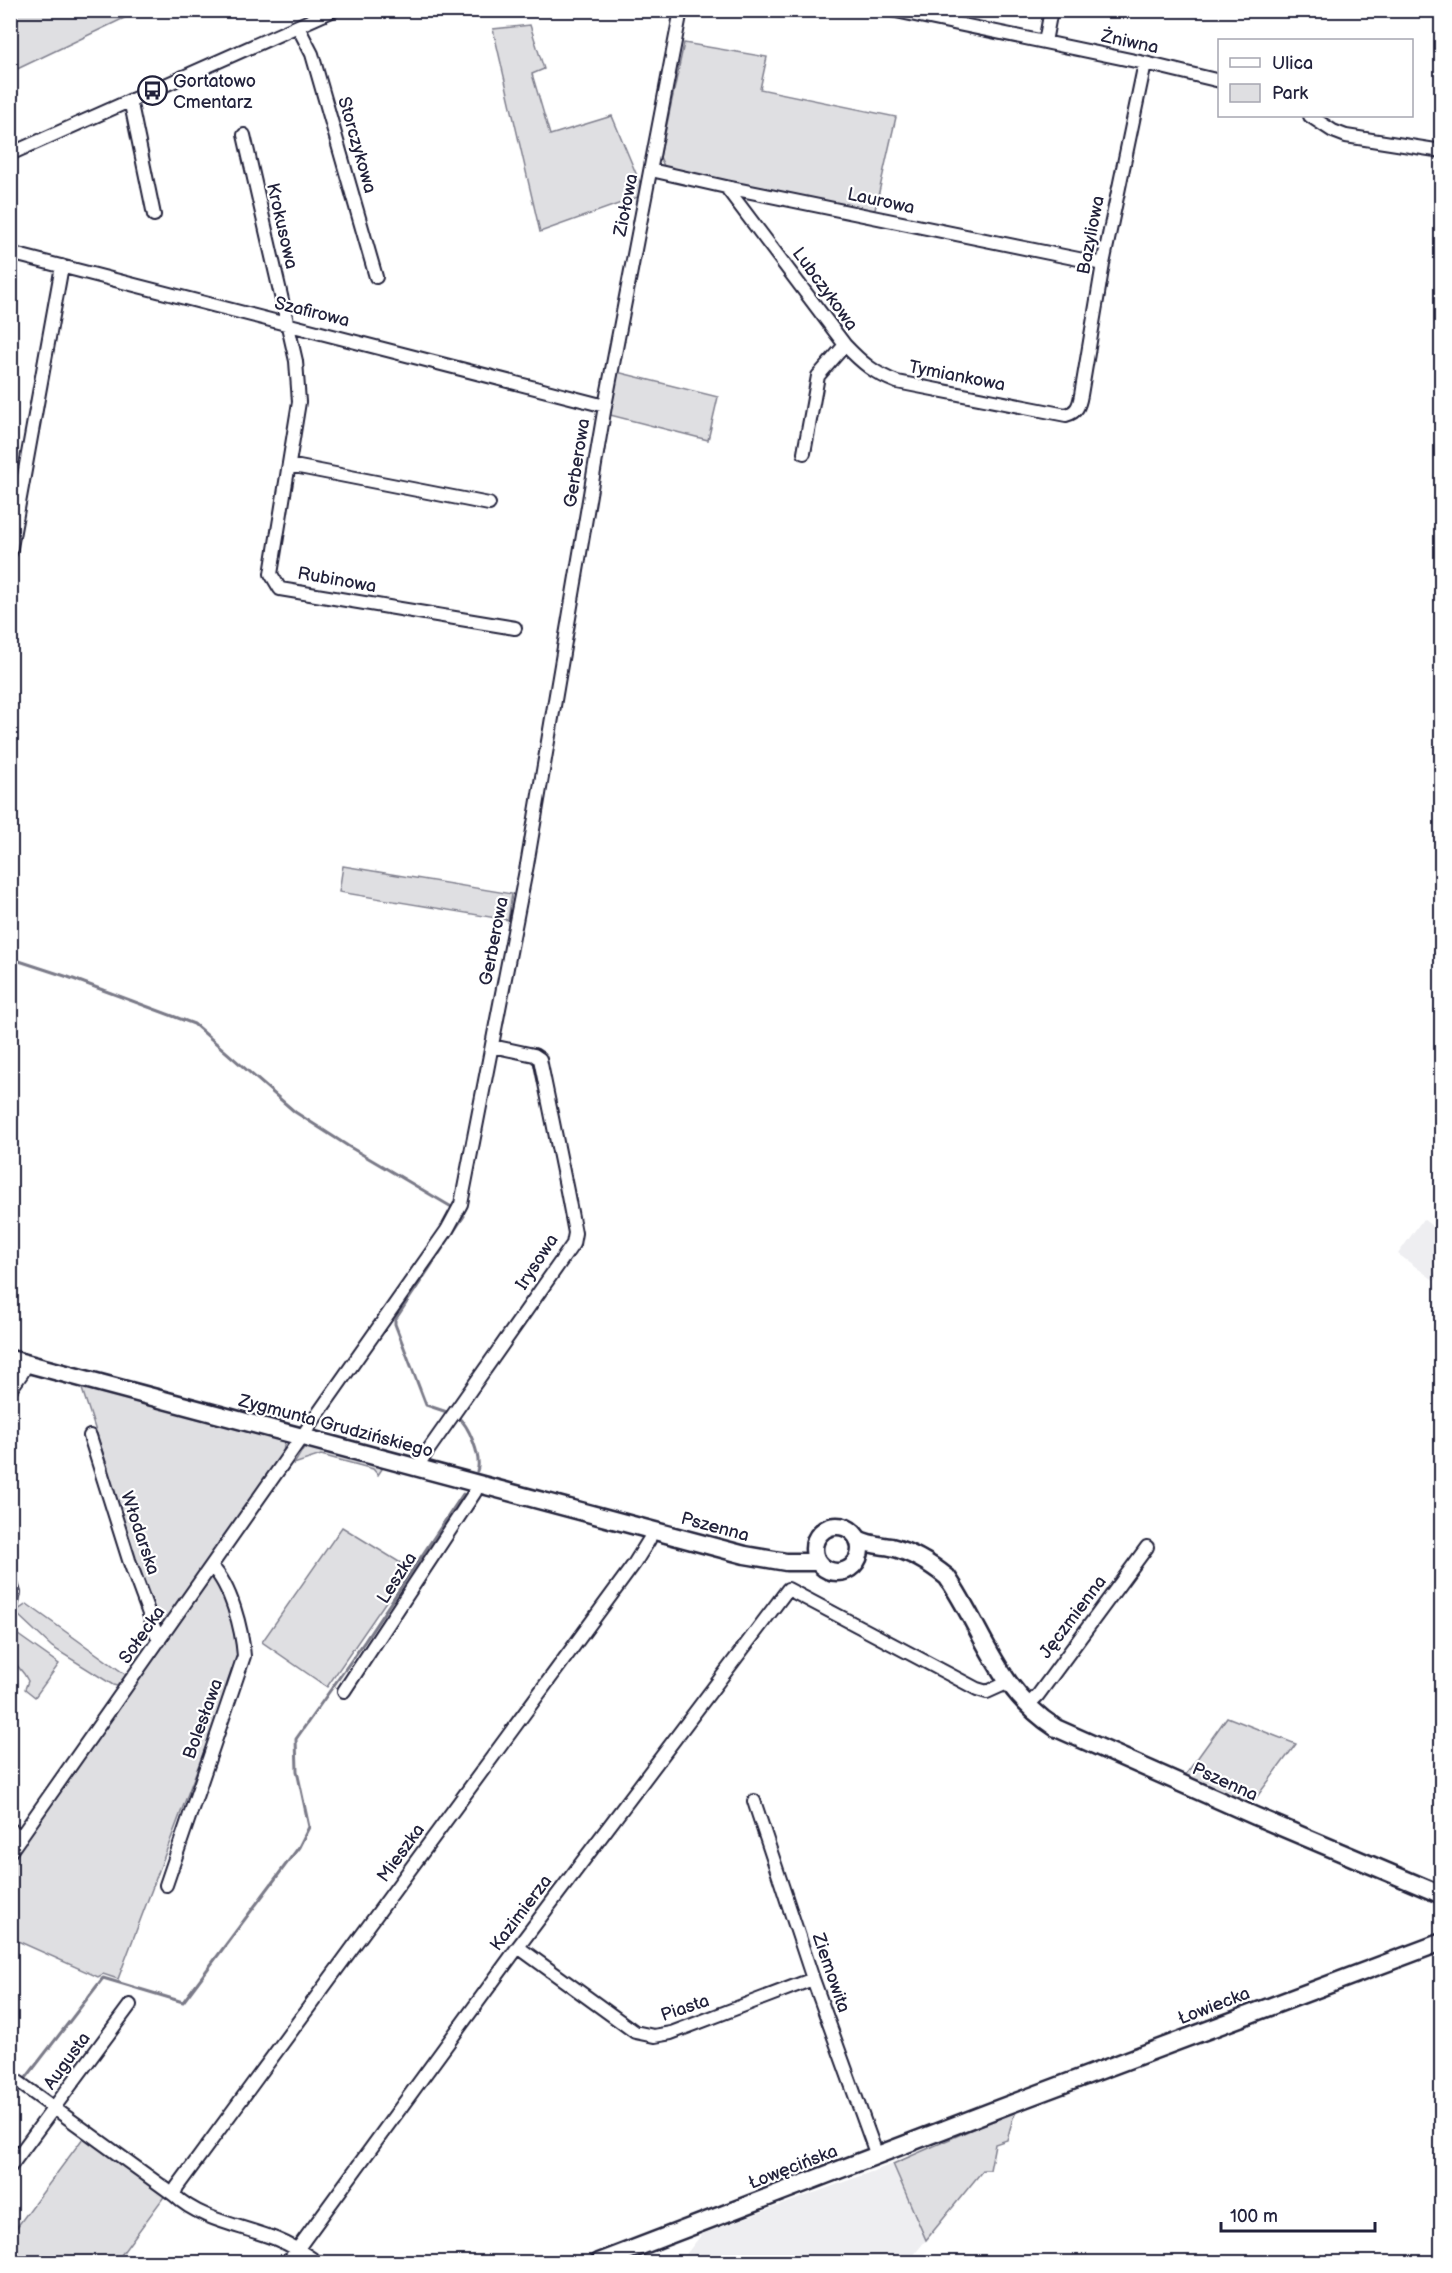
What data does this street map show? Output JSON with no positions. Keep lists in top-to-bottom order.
{
  "streets": {
    "street": [
      "Żniwna",
      "Storczykowa",
      "Laurowa",
      "Ziołowa",
      "Krokusowa",
      "Bazyliowa",
      "Lubczykowa",
      "Szafirowa",
      "Tymiankowa",
      "Gerberowa",
      "Rubinowa",
      "Irysowa",
      "Zygmunta Grudzińskiego",
      "Pszenna",
      "Włodarska",
      "Leszka",
      "Jęczmienna",
      "Sołecka",
      "Bolesława",
      "Mieszka",
      "Kazimierza",
      "Ziemowita",
      "Łowiecka",
      "Piasta",
      "Augusta",
      "Łowęcińska"
    ]
  },
  "crossings": [
    ["Żniwna", "Bazyliowa"],
    ["Laurowa", "Ziołowa"],
    ["Laurowa", "Bazyliowa"],
    ["Laurowa", "Lubczykowa"],
    ["Ziołowa", "Szafirowa"],
    ["Ziołowa", "Gerberowa"],
    ["Krokusowa", "Szafirowa"],
    ["Krokusowa", "Rubinowa"],
    ["Bazyliowa", "Tymiankowa"],
    ["Lubczykowa", "Tymiankowa"],
    ["Szafirowa", "Gerberowa"],
    ["Szafirowa", "Rubinowa"],
    ["Gerberowa", "Irysowa"],
    ["Gerberowa", "Zygmunta Grudzińskiego"],
    ["Gerberowa", "Sołecka"],
    ["Irysowa", "Zygmunta Grudzińskiego"],
    ["Zygmunta Grudzińskiego", "Pszenna"],
    ["Zygmunta Grudzińskiego", "Leszka"],
    ["Zygmunta Grudzińskiego", "Sołecka"],
    ["Zygmunta Grudzińskiego", "Mieszka"],
    ["Pszenna", "Jęczmienna"],
    ["Pszenna", "Mieszka"],
    ["Pszenna", "Kazimierza"],
    ["Włodarska", "Sołecka"],
    ["Sołecka", "Bolesława"],
    ["Kazimierza", "Piasta"],
    ["Ziemowita", "Piasta"],
    ["Ziemowita", "Łowęcińska"],
    ["Łowiecka", "Łowęcińska"]
  ],
  "places": {
    "bus stop": ["Gortatowo Cmentarz"]
  },
  "legend": ["Ulica", "Park"],
  "scale_bar": "100 m"
}
